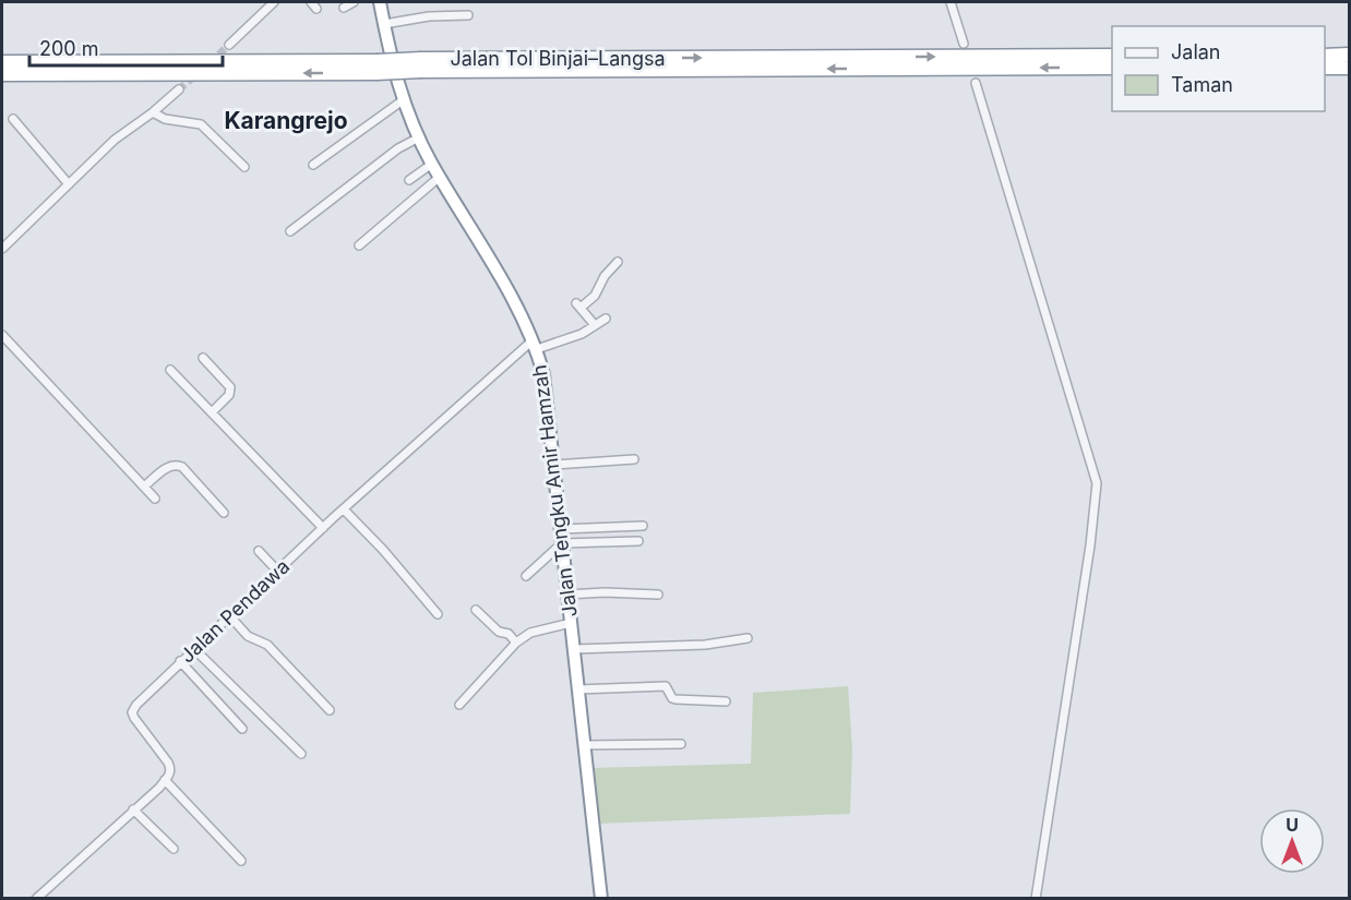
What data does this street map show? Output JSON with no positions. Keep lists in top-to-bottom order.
{
  "streets": {
    "highway": ["Jalan Tol Binjai–Langsa", "Jalan Tengku Amir Hamzah"],
    "street": ["Jalan Pendawa"]
  },
  "crossings": [
    ["Jalan Tengku Amir Hamzah", "Jalan Pendawa"]
  ],
  "districts": ["Karangrejo"],
  "legend": ["Jalan", "Taman"],
  "scale_bar": "200 m",
  "north": "top"
}
